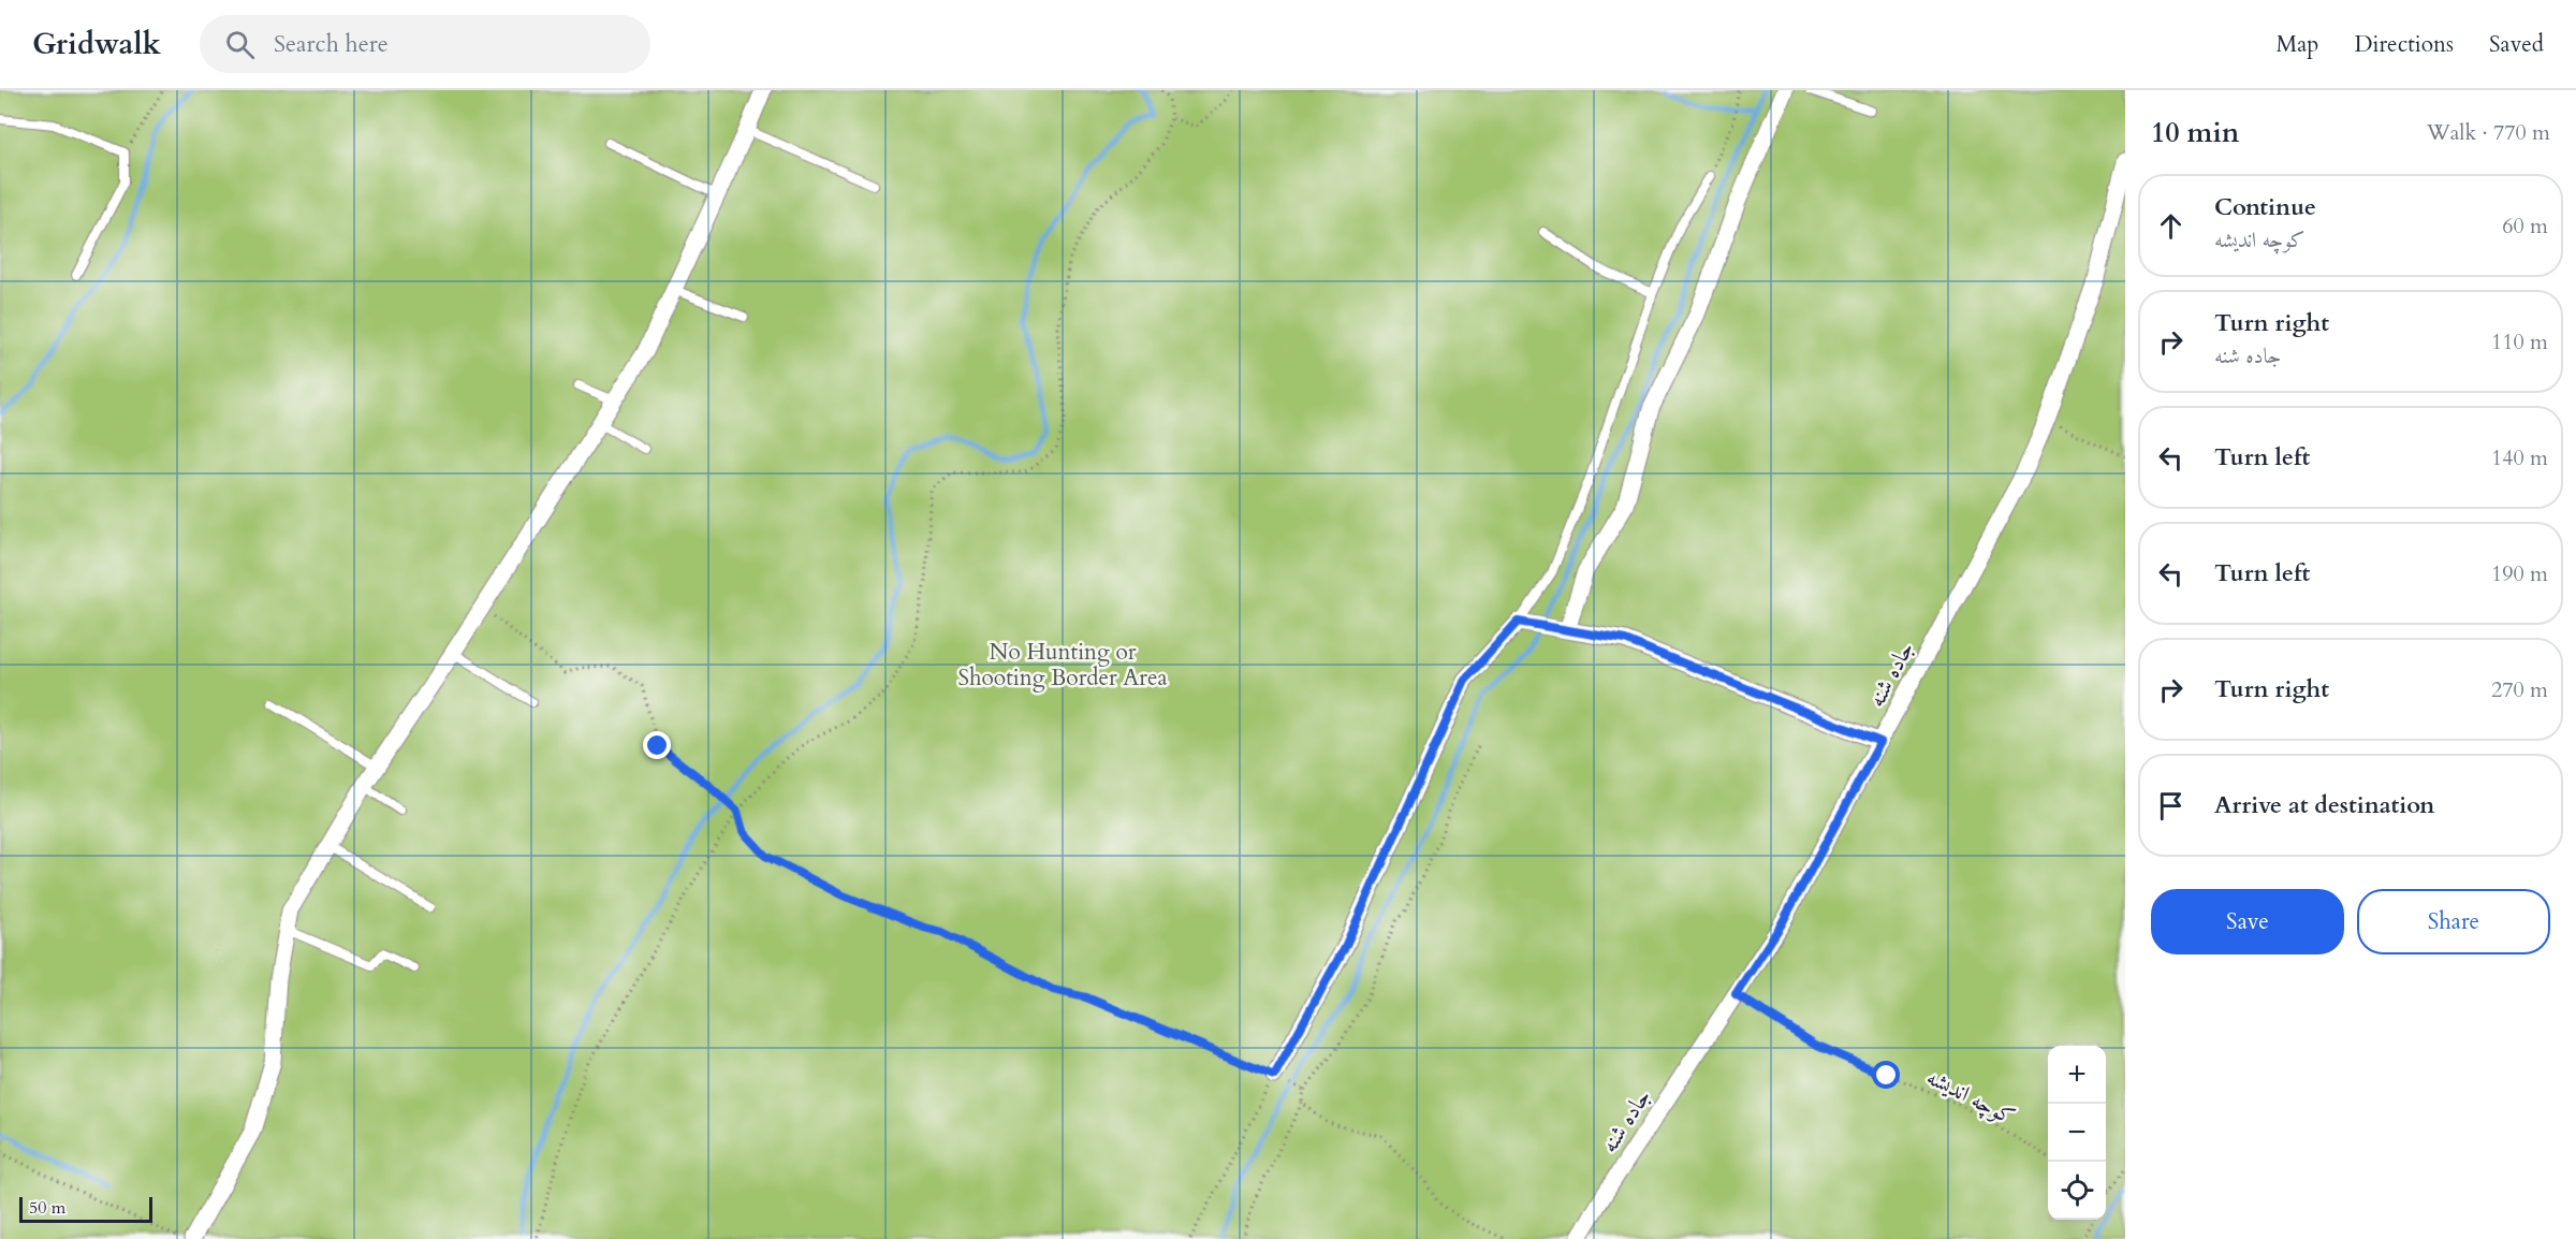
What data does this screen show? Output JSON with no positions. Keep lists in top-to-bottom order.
{
  "streets": {
    "street": ["جاده شنه"],
    "path": ["کوچه اندیشه"]
  },
  "crossings": [
    ["جاده شنه", "کوچه اندیشه"]
  ],
  "parks": ["No Hunting or Shooting Border Area"],
  "scale_bar": "50 m",
  "page": {
    "header": "Gridwalk",
    "search": "Search here",
    "nav": ["Map", "Directions", "Saved"],
    "heading": ["10 min", "Walk · 770 m"],
    "list": [
      ["Continue", "کوچه اندیشه", "60 m"],
      ["Turn right", "جاده شنه", "110 m"],
      ["Turn left", "140 m"],
      ["Turn left", "190 m"],
      ["Turn right", "270 m"],
      "Arrive at destination"
    ],
    "buttons": ["Save", "Share"],
    "map_buttons": ["+", "−"],
    "scale": "50 m"
  }
}
